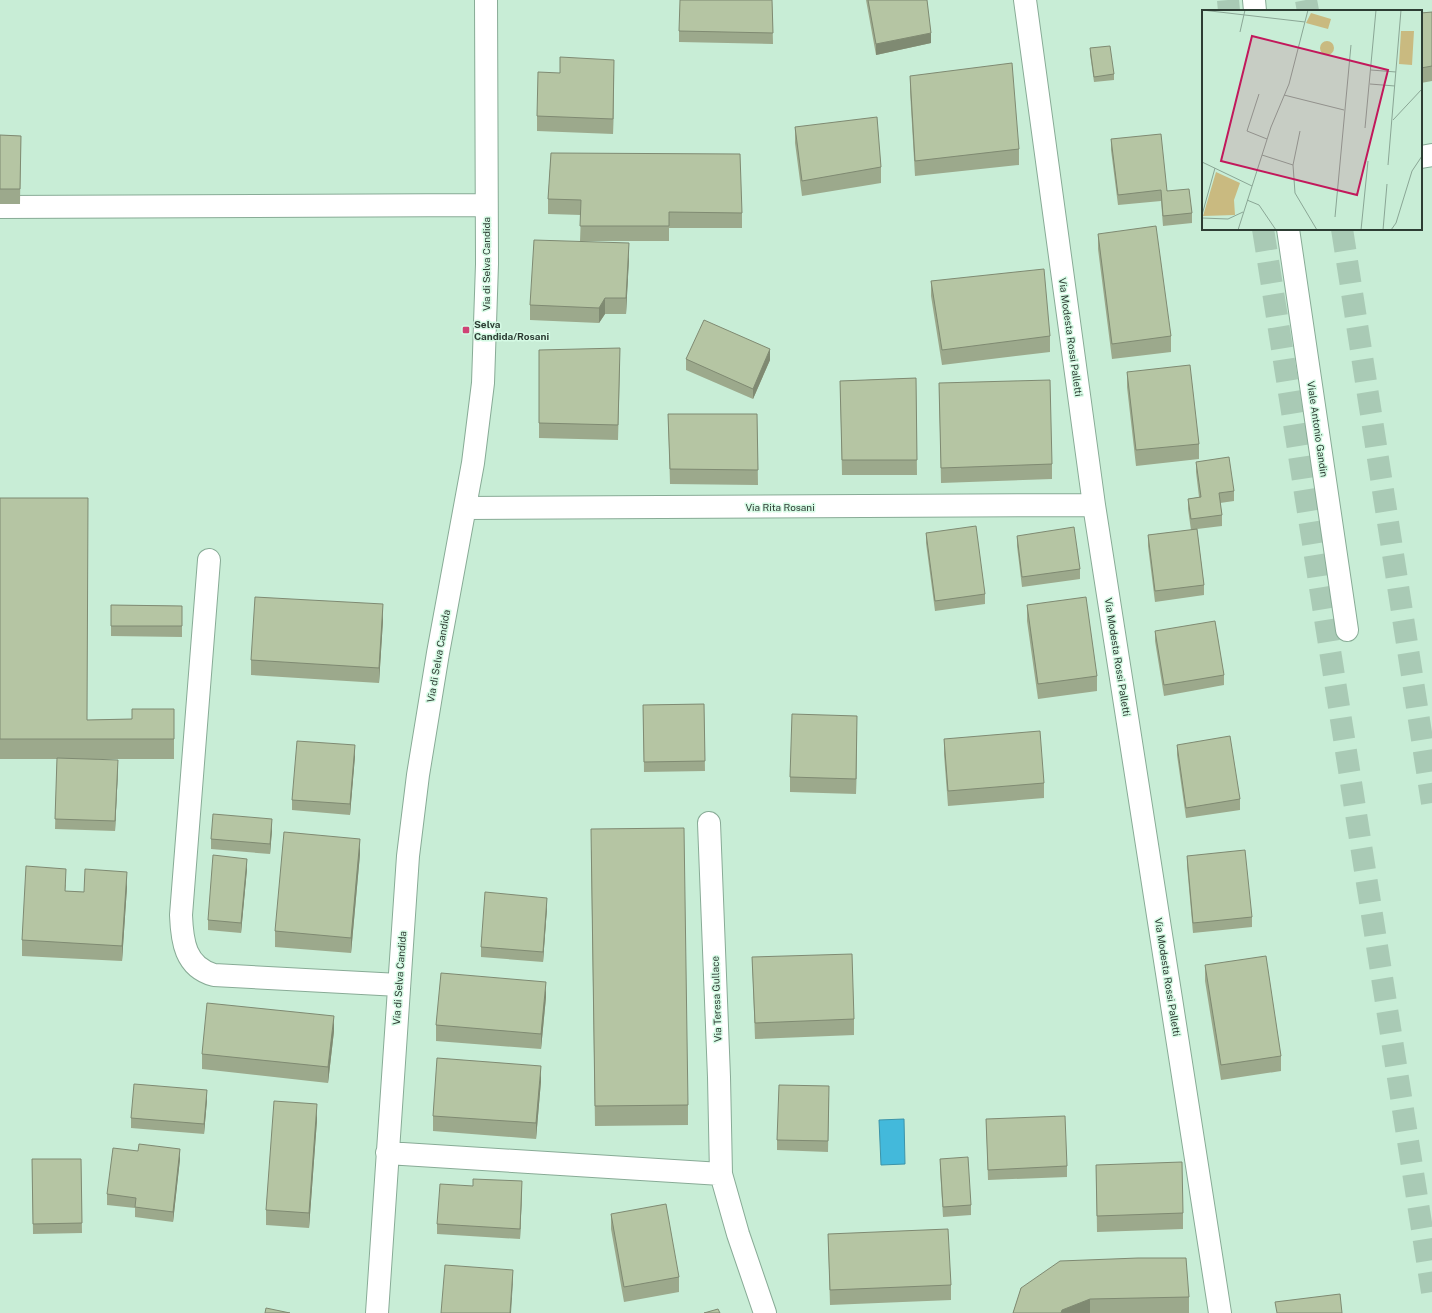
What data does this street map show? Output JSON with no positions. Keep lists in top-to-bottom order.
{
  "streets": {
    "street": [
      "Via di Selva Candida",
      "Via Modesta Rossi Palletti",
      "Viale Antonio Gandin",
      "Via Rita Rosani",
      "Via Teresa Gullace"
    ]
  },
  "crossings": [
    ["Via di Selva Candida", "Via Rita Rosani"],
    ["Via Modesta Rossi Palletti", "Via Rita Rosani"]
  ],
  "places": {
    "transit": ["Selva Candida/Rosani"]
  }
}
